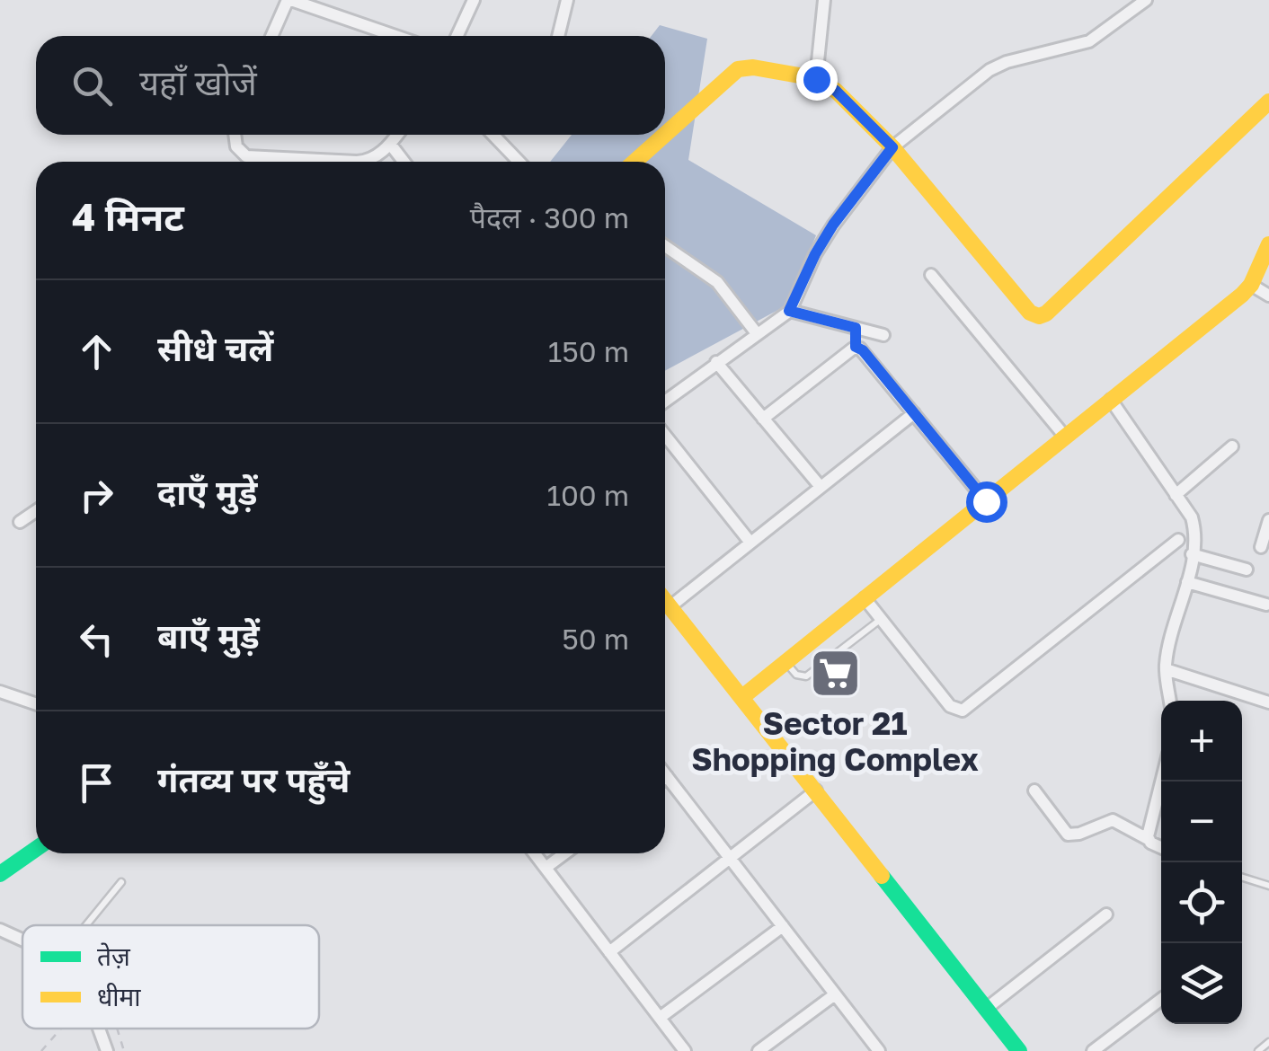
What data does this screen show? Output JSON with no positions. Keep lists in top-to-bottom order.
{
  "places": {
    "supermarket": ["Sector 21 Shopping Complex"]
  },
  "legend": ["तेज़", "धीमा"],
  "page": {
    "search": "यहाँ खोजें",
    "heading": ["4 मिनट", "पैदल · 300 m"],
    "list": [
      ["सीधे चलें", "150 m"],
      ["दाएँ मुड़ें", "100 m"],
      ["बाएँ मुड़ें", "50 m"],
      "गंतव्य पर पहुँचे"
    ],
    "map_buttons": ["+", "−"]
  }
}
